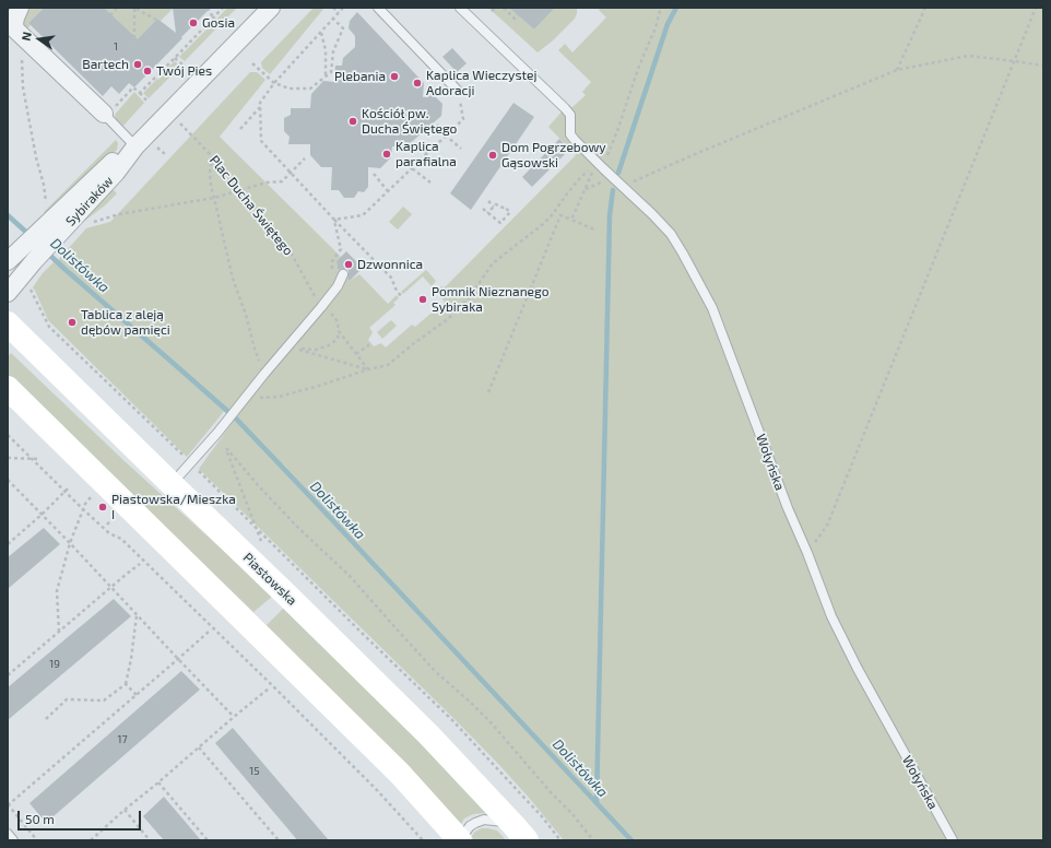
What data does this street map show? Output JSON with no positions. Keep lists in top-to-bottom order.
{
  "streets": {
    "main road": ["Piastowska"],
    "street": ["Sybiraków"],
    "lane": ["Wołyńska"],
    "path": ["Plac Ducha Świętego"]
  },
  "crossings": [
    ["Sybiraków", "Plac Ducha Świętego"]
  ],
  "water": ["Dolistówka"],
  "places": [
    "Gosia",
    "Bartech",
    "Twój Pies",
    "Plebania",
    "Kaplica Wieczystej Adoracji",
    "Kościół pw. Ducha Świętego",
    "Kaplica parafialna",
    "Dom Pogrzebowy Gąsowski",
    "Dzwonnica",
    "Pomnik Nieznanego Sybiraka",
    "Tablica z aleją dębów pamięci",
    "Piastowska/Mieszka I"
  ],
  "house_numbers": [
    "1",
    "19",
    "17",
    "15"
  ],
  "scale_bar": "50 m",
  "north": "left"
}
